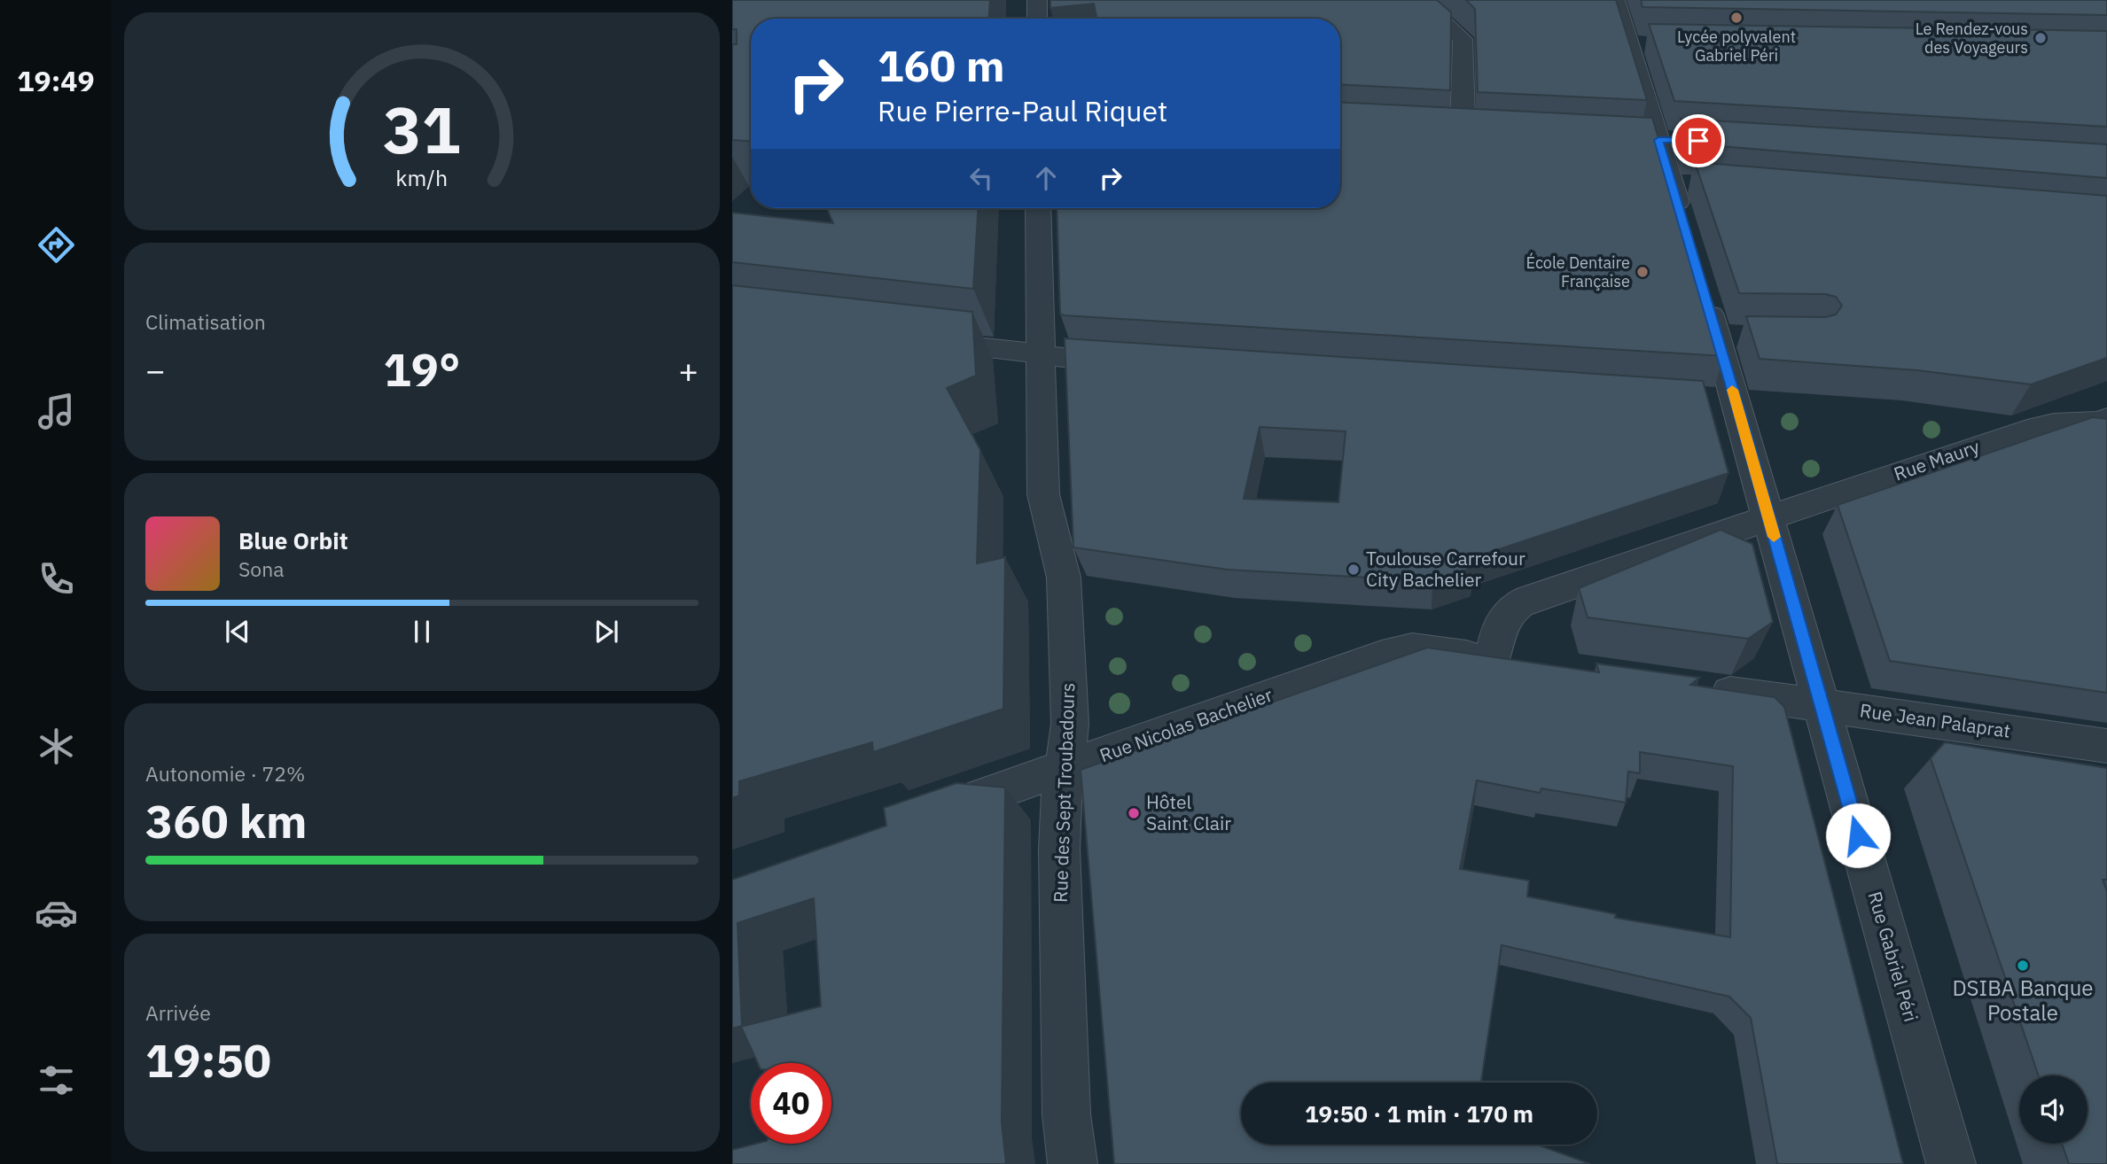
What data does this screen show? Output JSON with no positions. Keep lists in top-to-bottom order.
{
  "streets": {
    "street": [
      "Rue Maury",
      "Rue Jean Palaprat",
      "Rue Nicolas Bachelier",
      "Rue des Sept Troubadours",
      "Rue Gabriel Péri"
    ]
  },
  "crossings": [
    ["Rue Maury", "Rue Gabriel Péri"],
    ["Rue Jean Palaprat", "Rue Gabriel Péri"],
    ["Rue Nicolas Bachelier", "Rue des Sept Troubadours"]
  ],
  "places": [
    "Lycée polyvalent Gabriel Péri",
    "Le Rendez-vous des Voyageurs",
    "École Dentaire Française",
    "Toulouse Carrefour City Bachelier",
    "Hôtel Saint Clair",
    "DSIBA Banque Postale"
  ],
  "page": {
    "tabs": "19:49",
    "turn": ["160 m", "Rue Pierre-Paul Riquet"],
    "tile": [
      "Climatisation",
      ["Autonomie · 72%", "360 km"],
      ["Arrivée", "19:50"]
    ],
    "heat": ["−", "19°", "+"],
    "song": ["Blue Orbit", "Sona"],
    "limit": "40",
    "trip": "19:50 · 1 min · 170 m",
    "gauge": ["31", "km/h"]
  }
}
